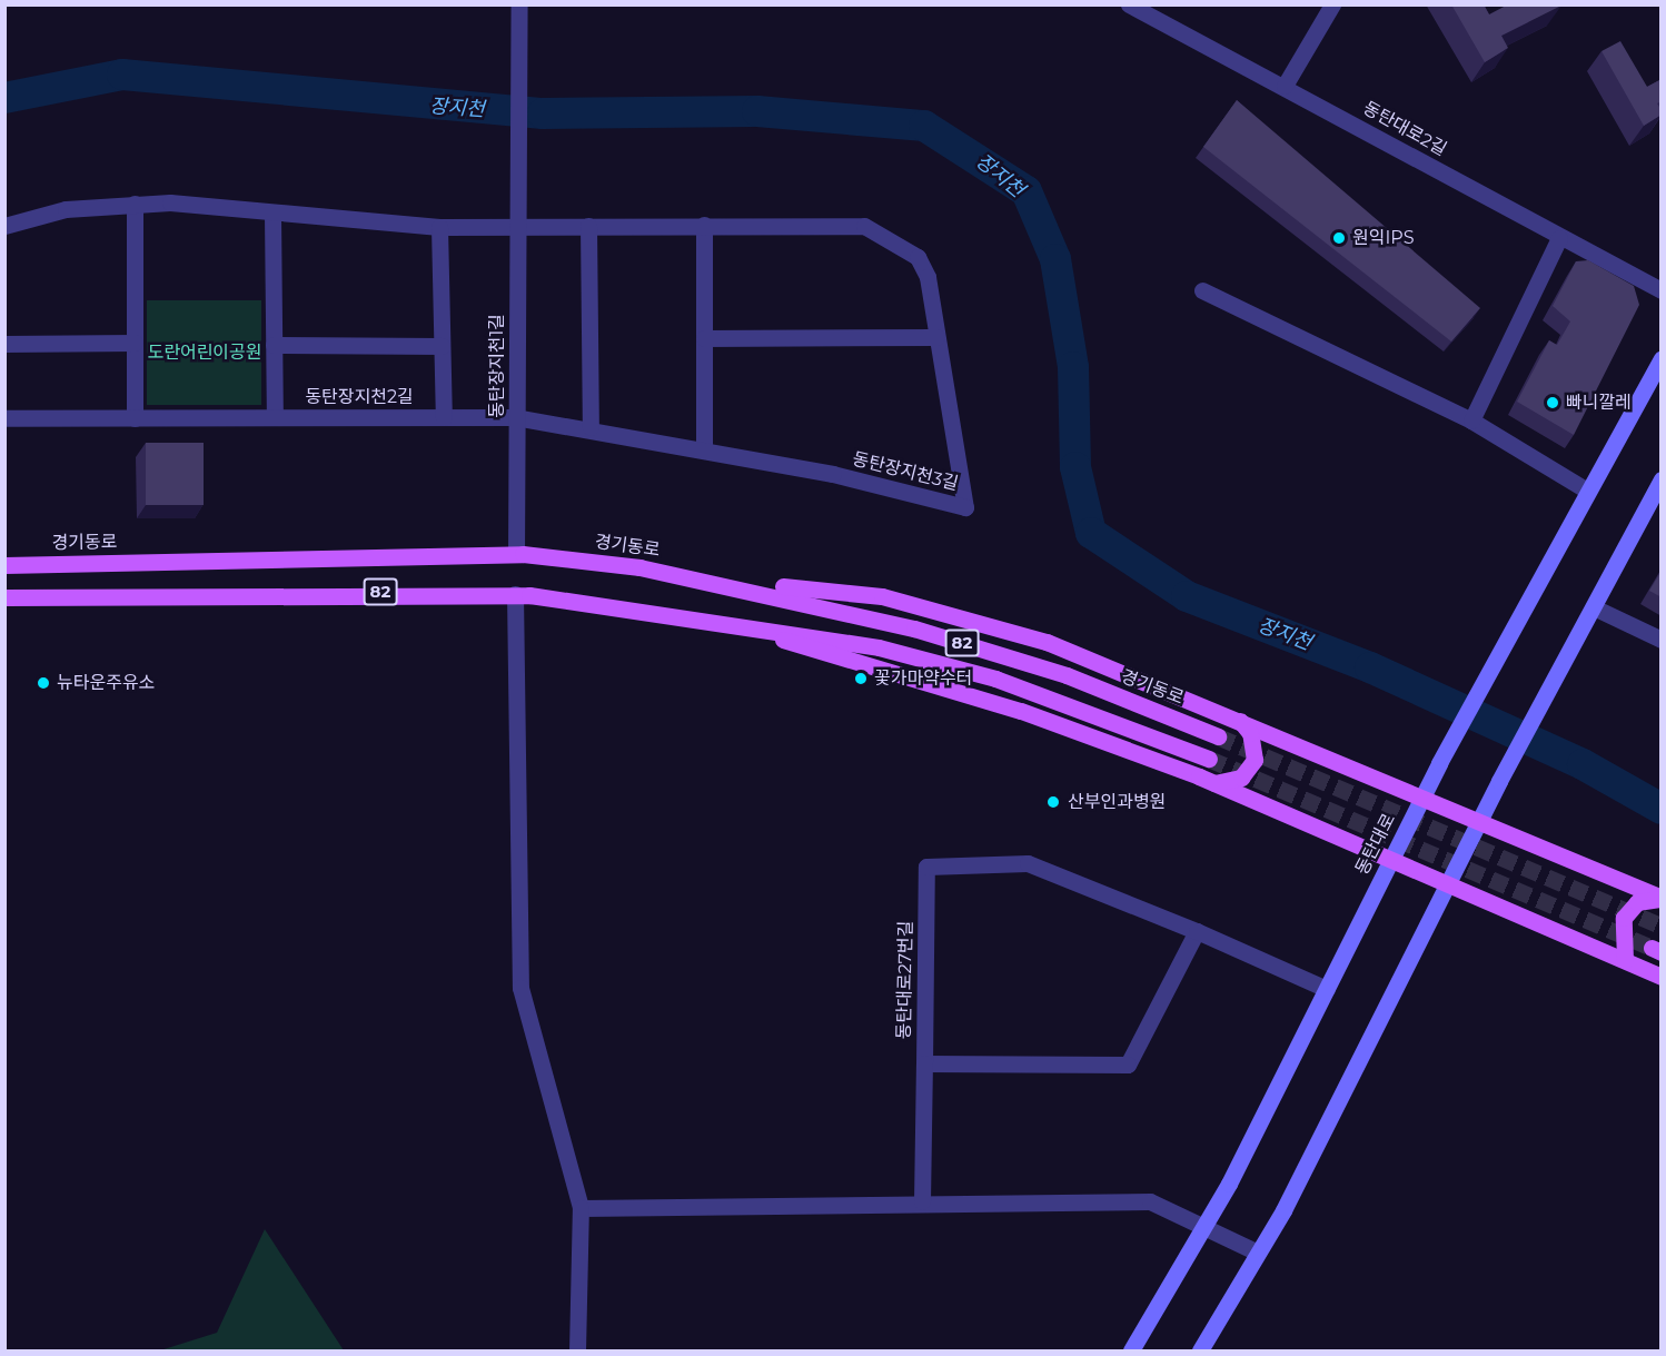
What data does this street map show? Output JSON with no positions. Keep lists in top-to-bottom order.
{
  "streets": {
    "main road": ["경기동로", "82", "동탄대로"],
    "street": [
      "동탄대로2길",
      "동탄장지천1길",
      "동탄장지천2길",
      "동탄장지천3길",
      "동탄대로27번길"
    ]
  },
  "crossings": [
    ["동탄장지천1길", "동탄장지천2길"],
    ["동탄장지천1길", "동탄장지천3길"],
    ["동탄장지천1길", "경기동로"],
    ["동탄장지천2길", "동탄장지천3길"],
    ["동탄대로", "동탄대로27번길"]
  ],
  "water": ["장지천"],
  "parks": ["도란어린이공원"],
  "places": [
    "원익IPS",
    "빠니깔레",
    "꽃가마약수터",
    "뉴타운주유소",
    "산부인과병원"
  ]
}
